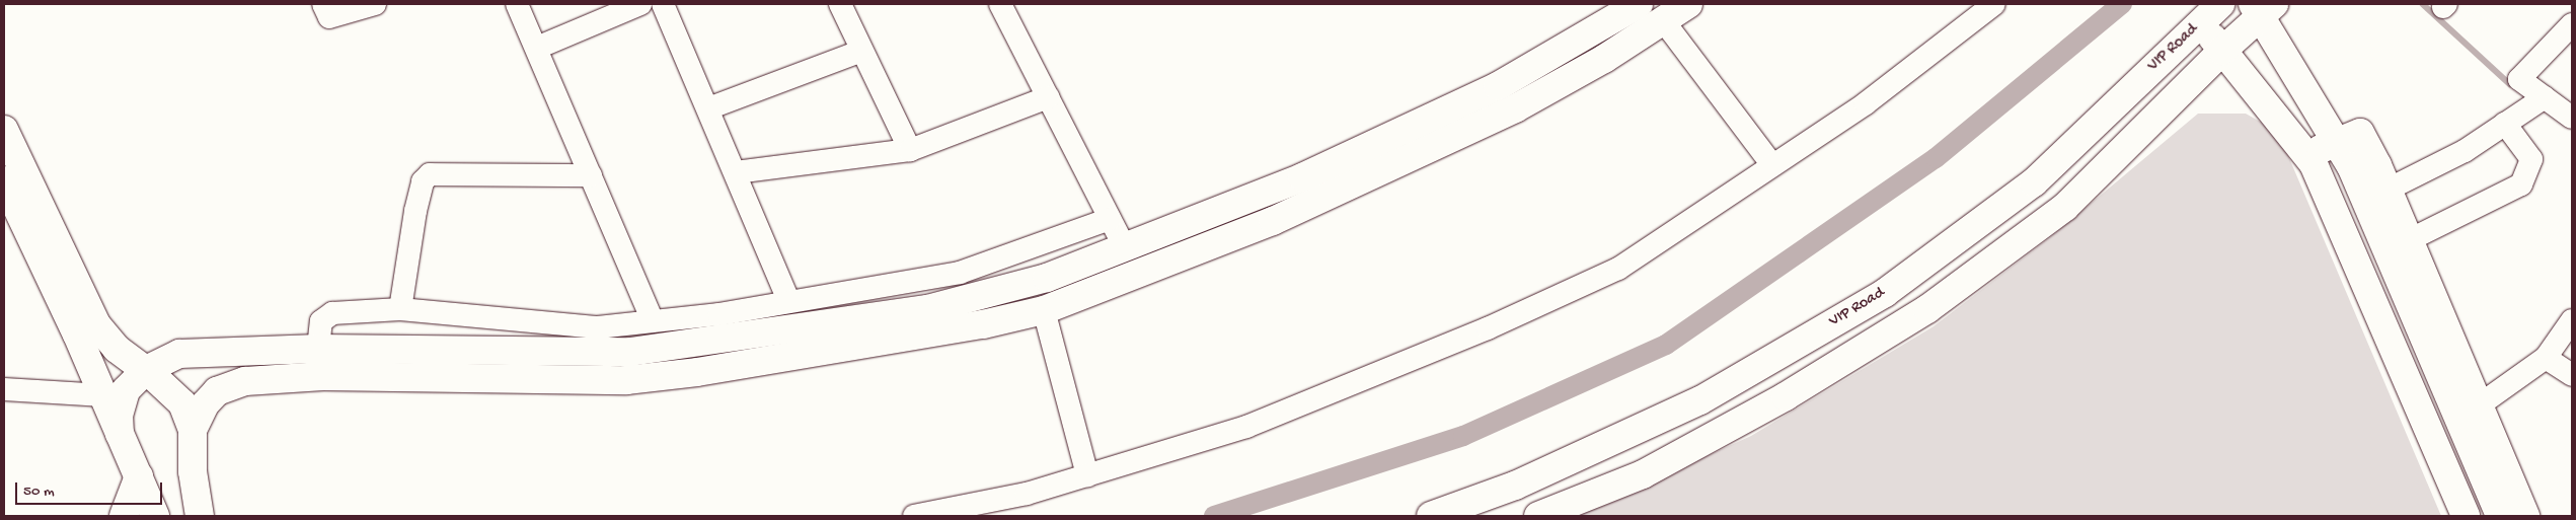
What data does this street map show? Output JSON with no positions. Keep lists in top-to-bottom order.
{
  "streets": {
    "street": ["VIP Road"]
  },
  "scale_bar": "50 m"
}
